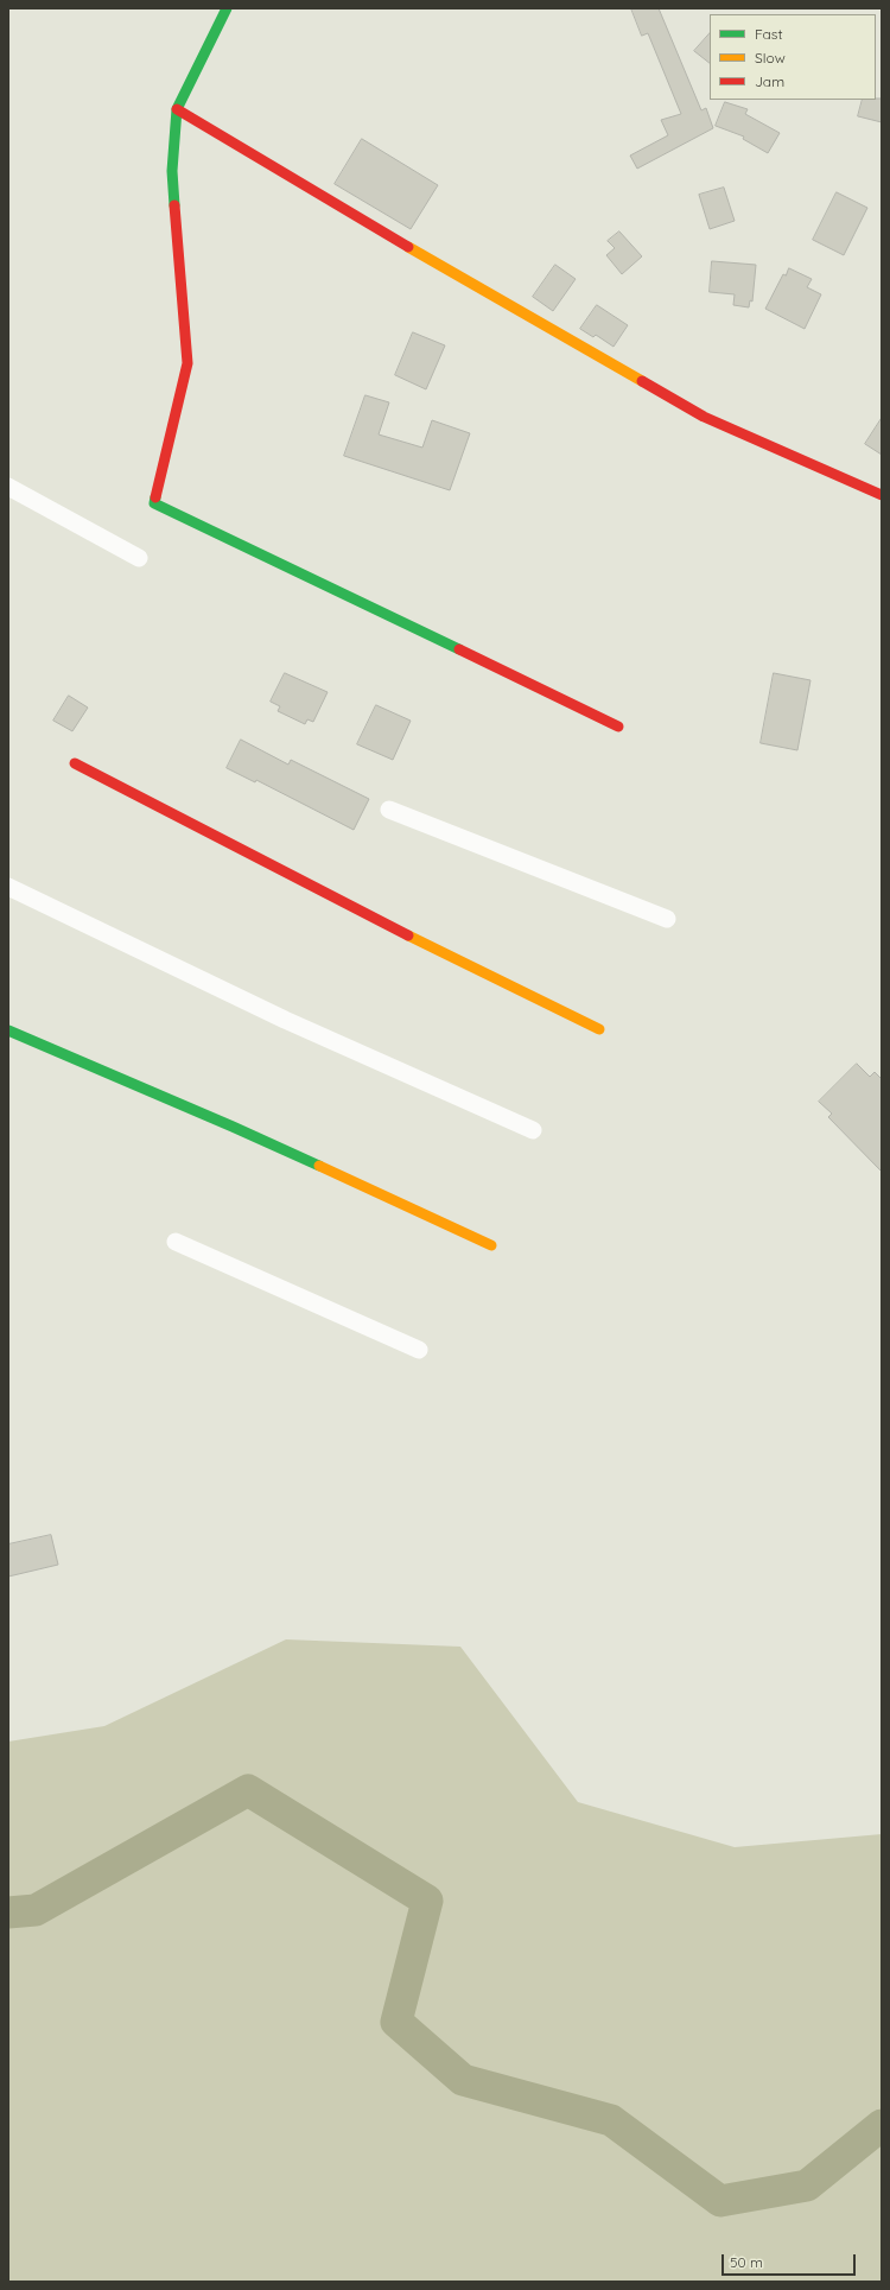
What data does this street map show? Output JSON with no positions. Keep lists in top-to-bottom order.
{
  "legend": ["Fast", "Slow", "Jam"],
  "scale_bar": "50 m"
}
